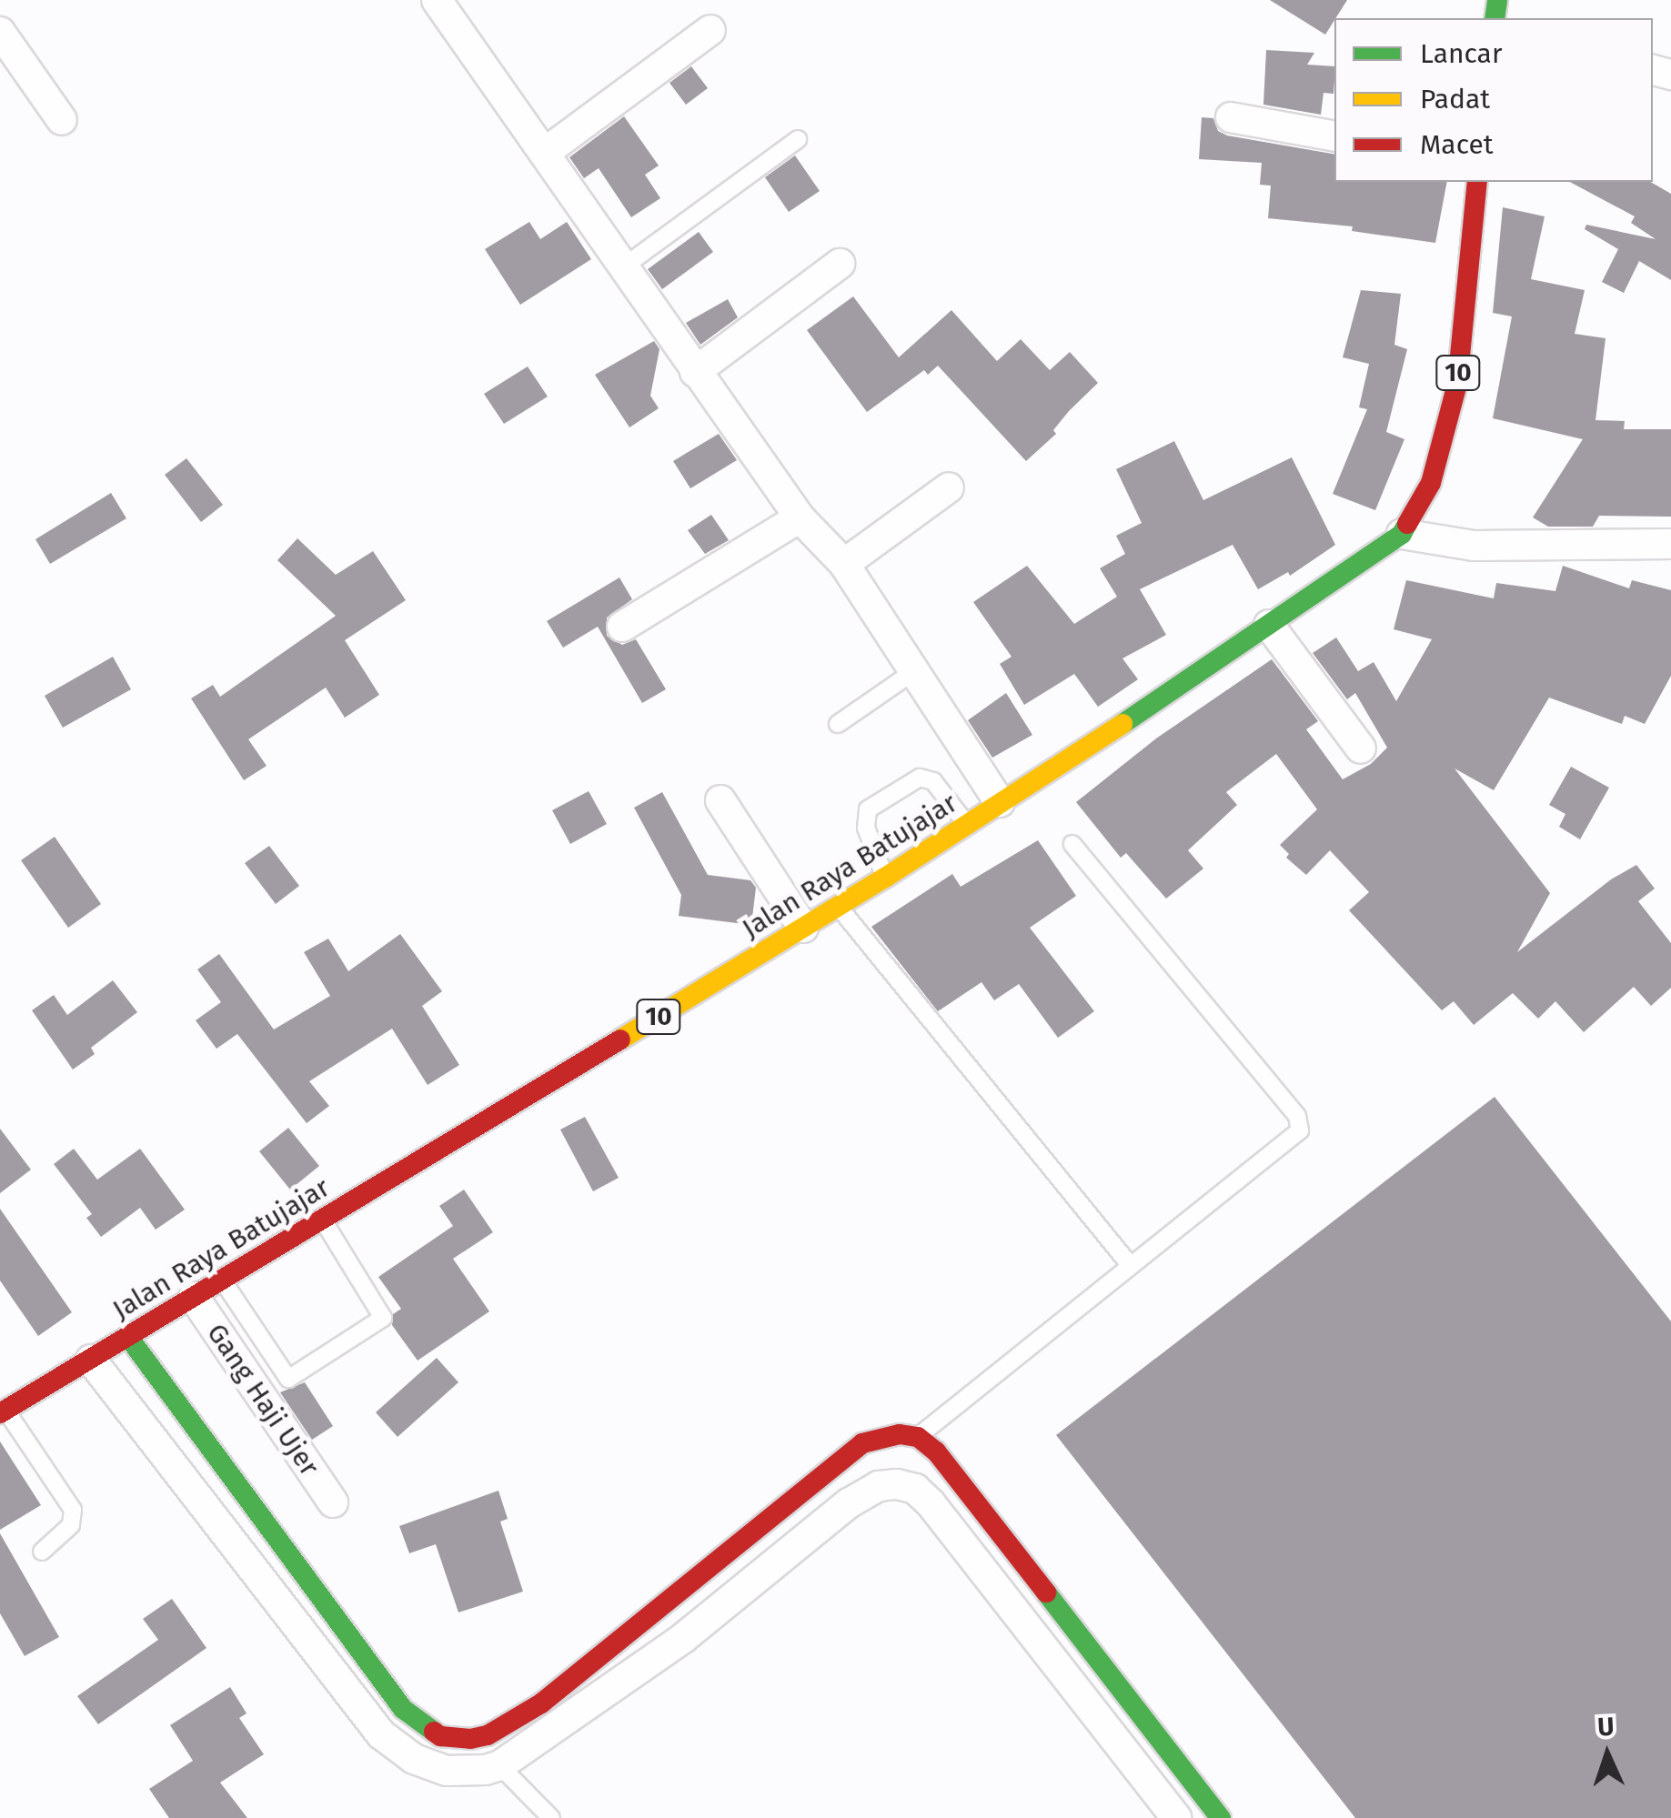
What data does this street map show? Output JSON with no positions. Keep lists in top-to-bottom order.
{
  "streets": {
    "main road": ["10", "Jalan Raya Batujajar"],
    "street": ["Gang Haji Ujer"]
  },
  "crossings": [
    ["Jalan Raya Batujajar", "Gang Haji Ujer"]
  ],
  "legend": ["Lancar", "Padat", "Macet"],
  "north": "top"
}
